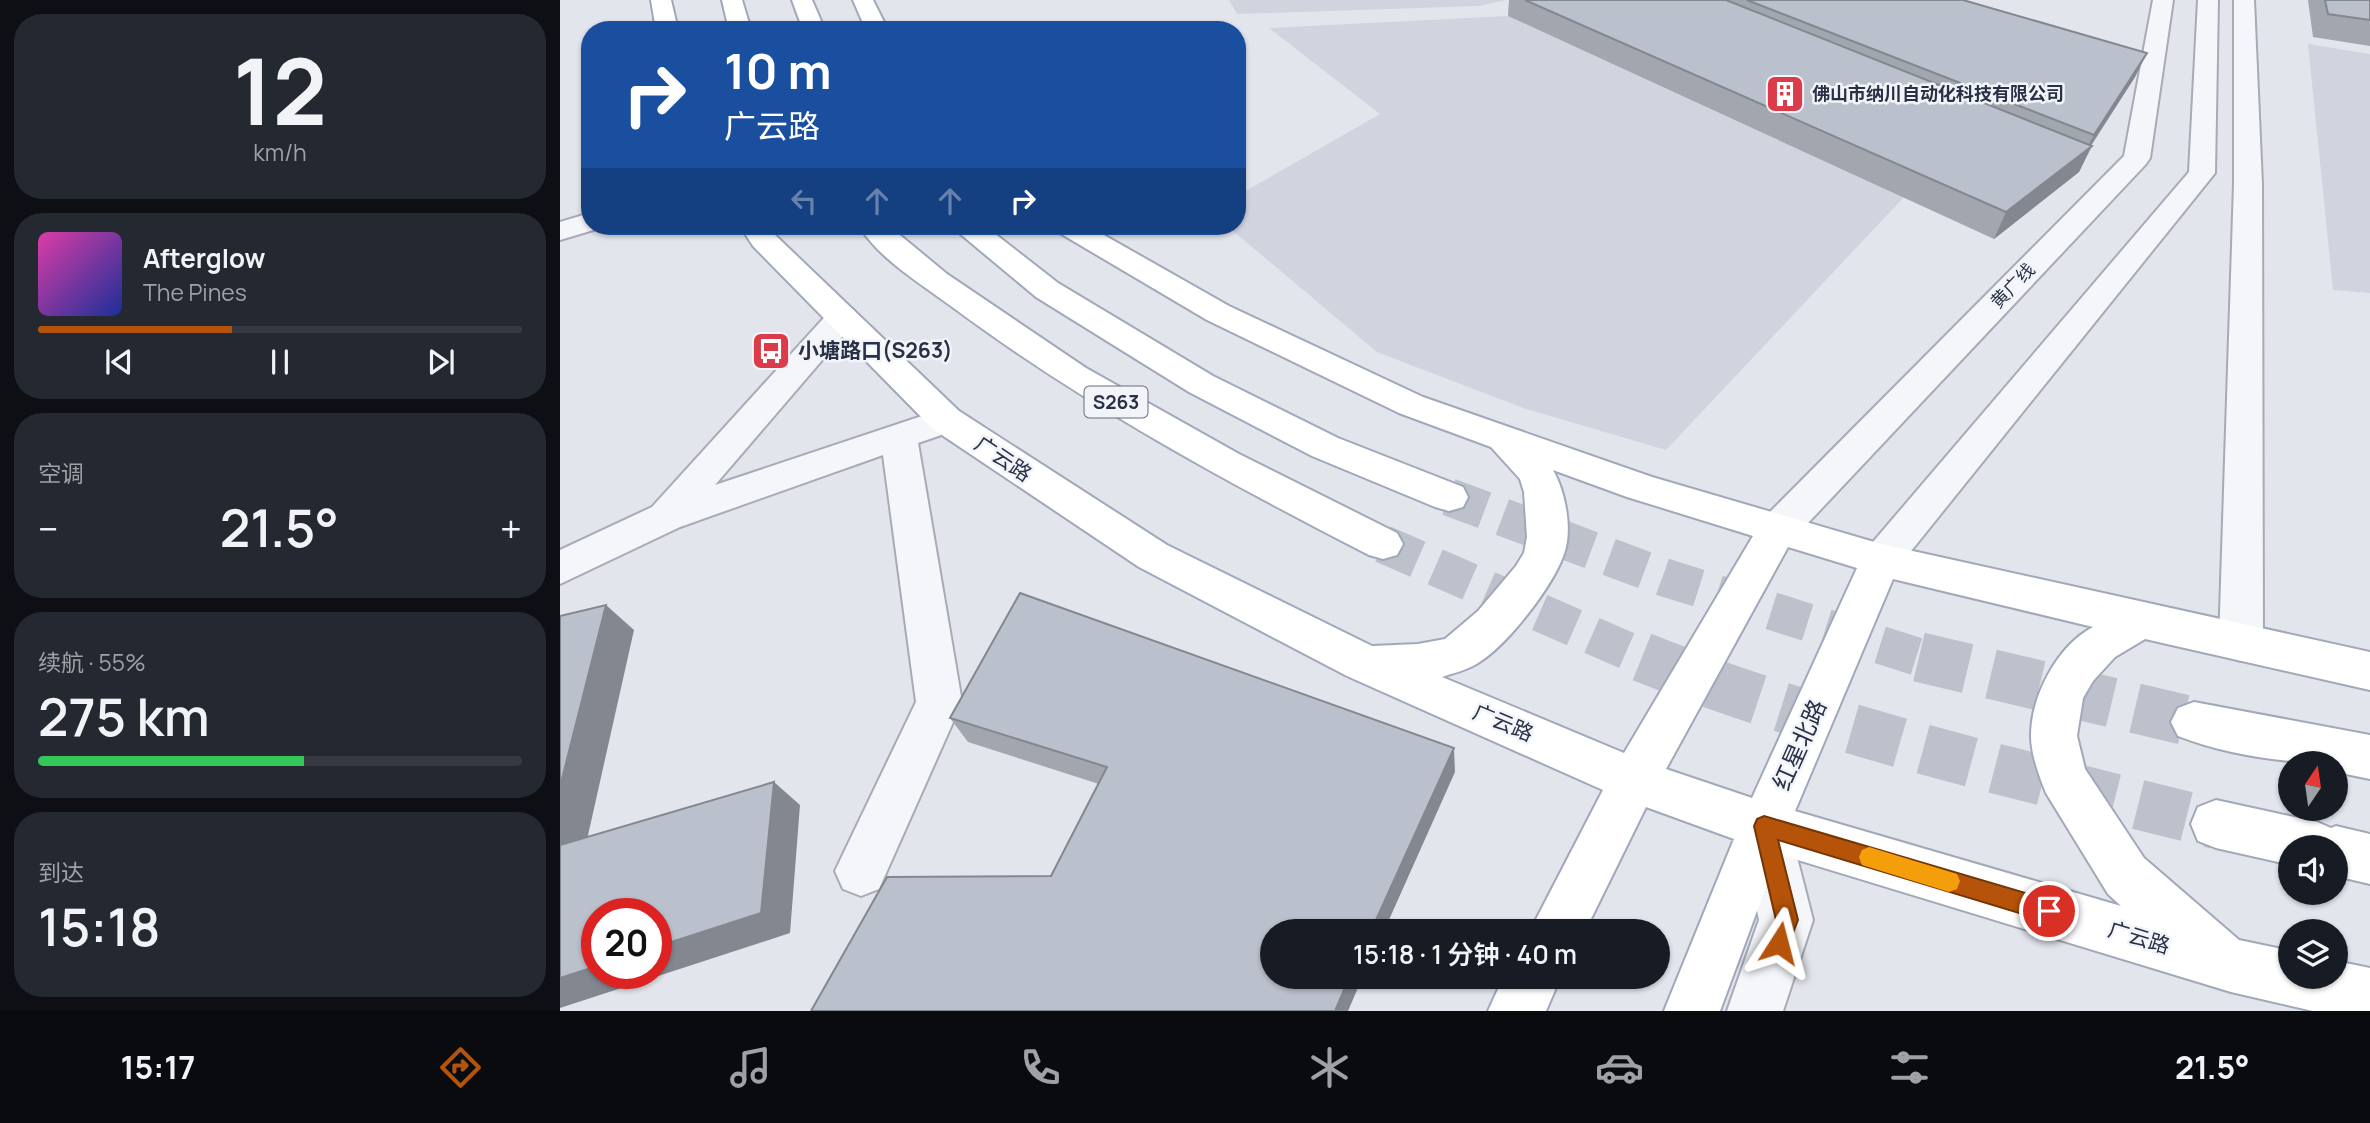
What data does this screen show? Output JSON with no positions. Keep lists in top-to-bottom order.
{
  "streets": {
    "main road": ["S263", "广云路", "红星北路"],
    "street": ["黄广线"]
  },
  "crossings": [
    ["广云路", "红星北路"]
  ],
  "places": {
    "building": ["佛山市纳川自动化科技有限公司"],
    "bus stop": ["小塘路口(S263)"]
  },
  "north": "top",
  "page": {
    "tile": [
      ["12", "km/h"],
      "空调",
      ["续航 · 55%", "275 km"],
      ["到达", "15:18"]
    ],
    "turn": ["10 m", "广云路"],
    "song": ["Afterglow", "The Pines"],
    "heat": ["−", "21.5°", "+"],
    "limit": "20",
    "trip": "15:18 · 1 分钟 · 40 m",
    "tabs": ["15:17", "21.5°"]
  }
}
